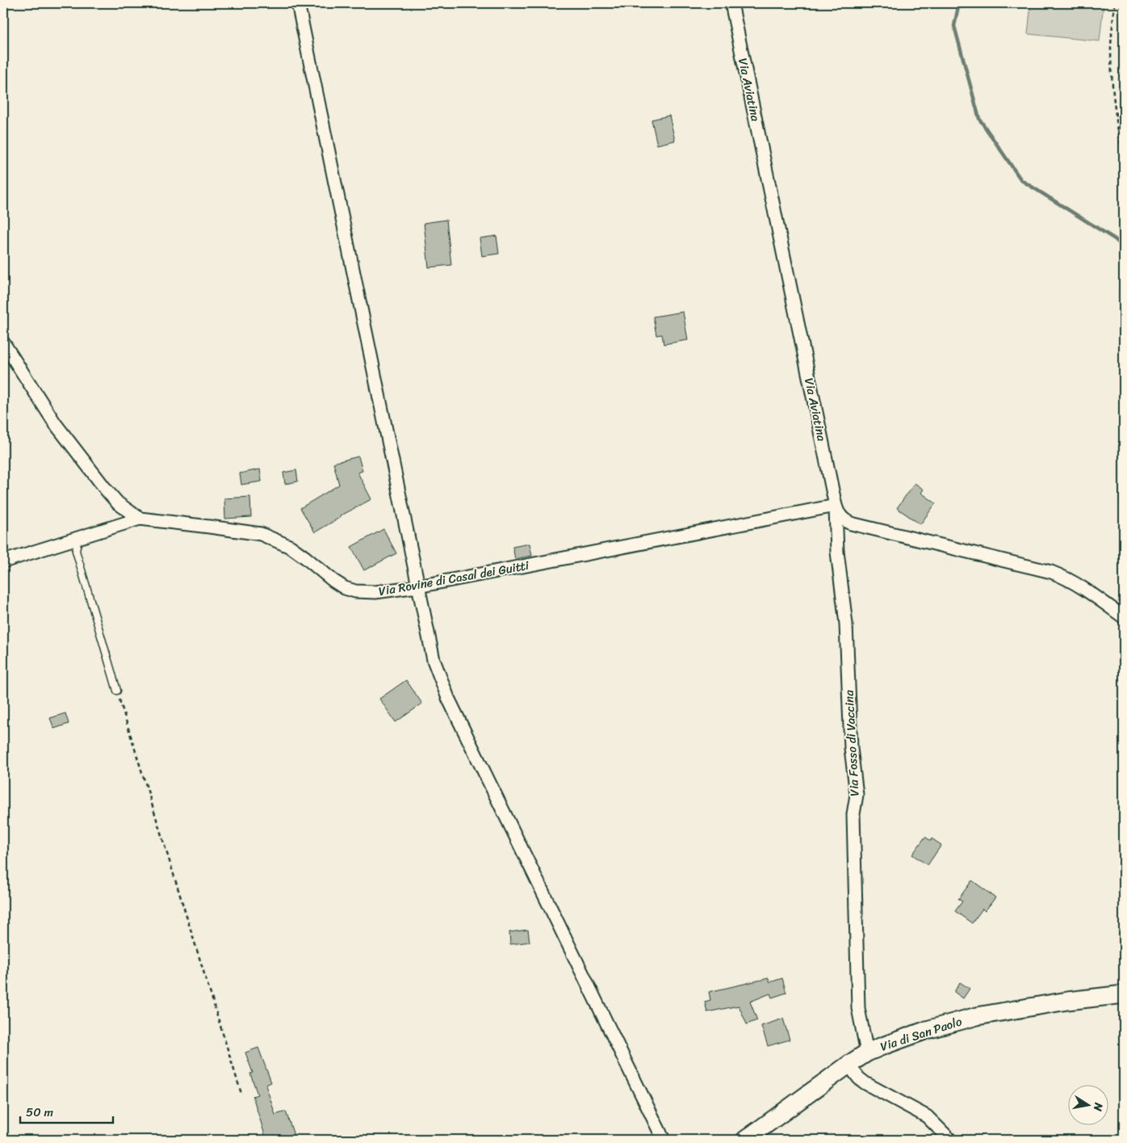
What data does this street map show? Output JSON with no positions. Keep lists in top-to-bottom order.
{
  "streets": {
    "street": [
      "Via Aviatina",
      "Via Rovine di Casal dei Guitti",
      "Via Fosso di Vaccina",
      "Via di San Paolo"
    ]
  },
  "crossings": [
    ["Via Aviatina", "Via Rovine di Casal dei Guitti"],
    ["Via Aviatina", "Via Fosso di Vaccina"],
    ["Via Rovine di Casal dei Guitti", "Via Fosso di Vaccina"],
    ["Via Fosso di Vaccina", "Via di San Paolo"]
  ],
  "scale_bar": "50 m",
  "north": "right"
}
